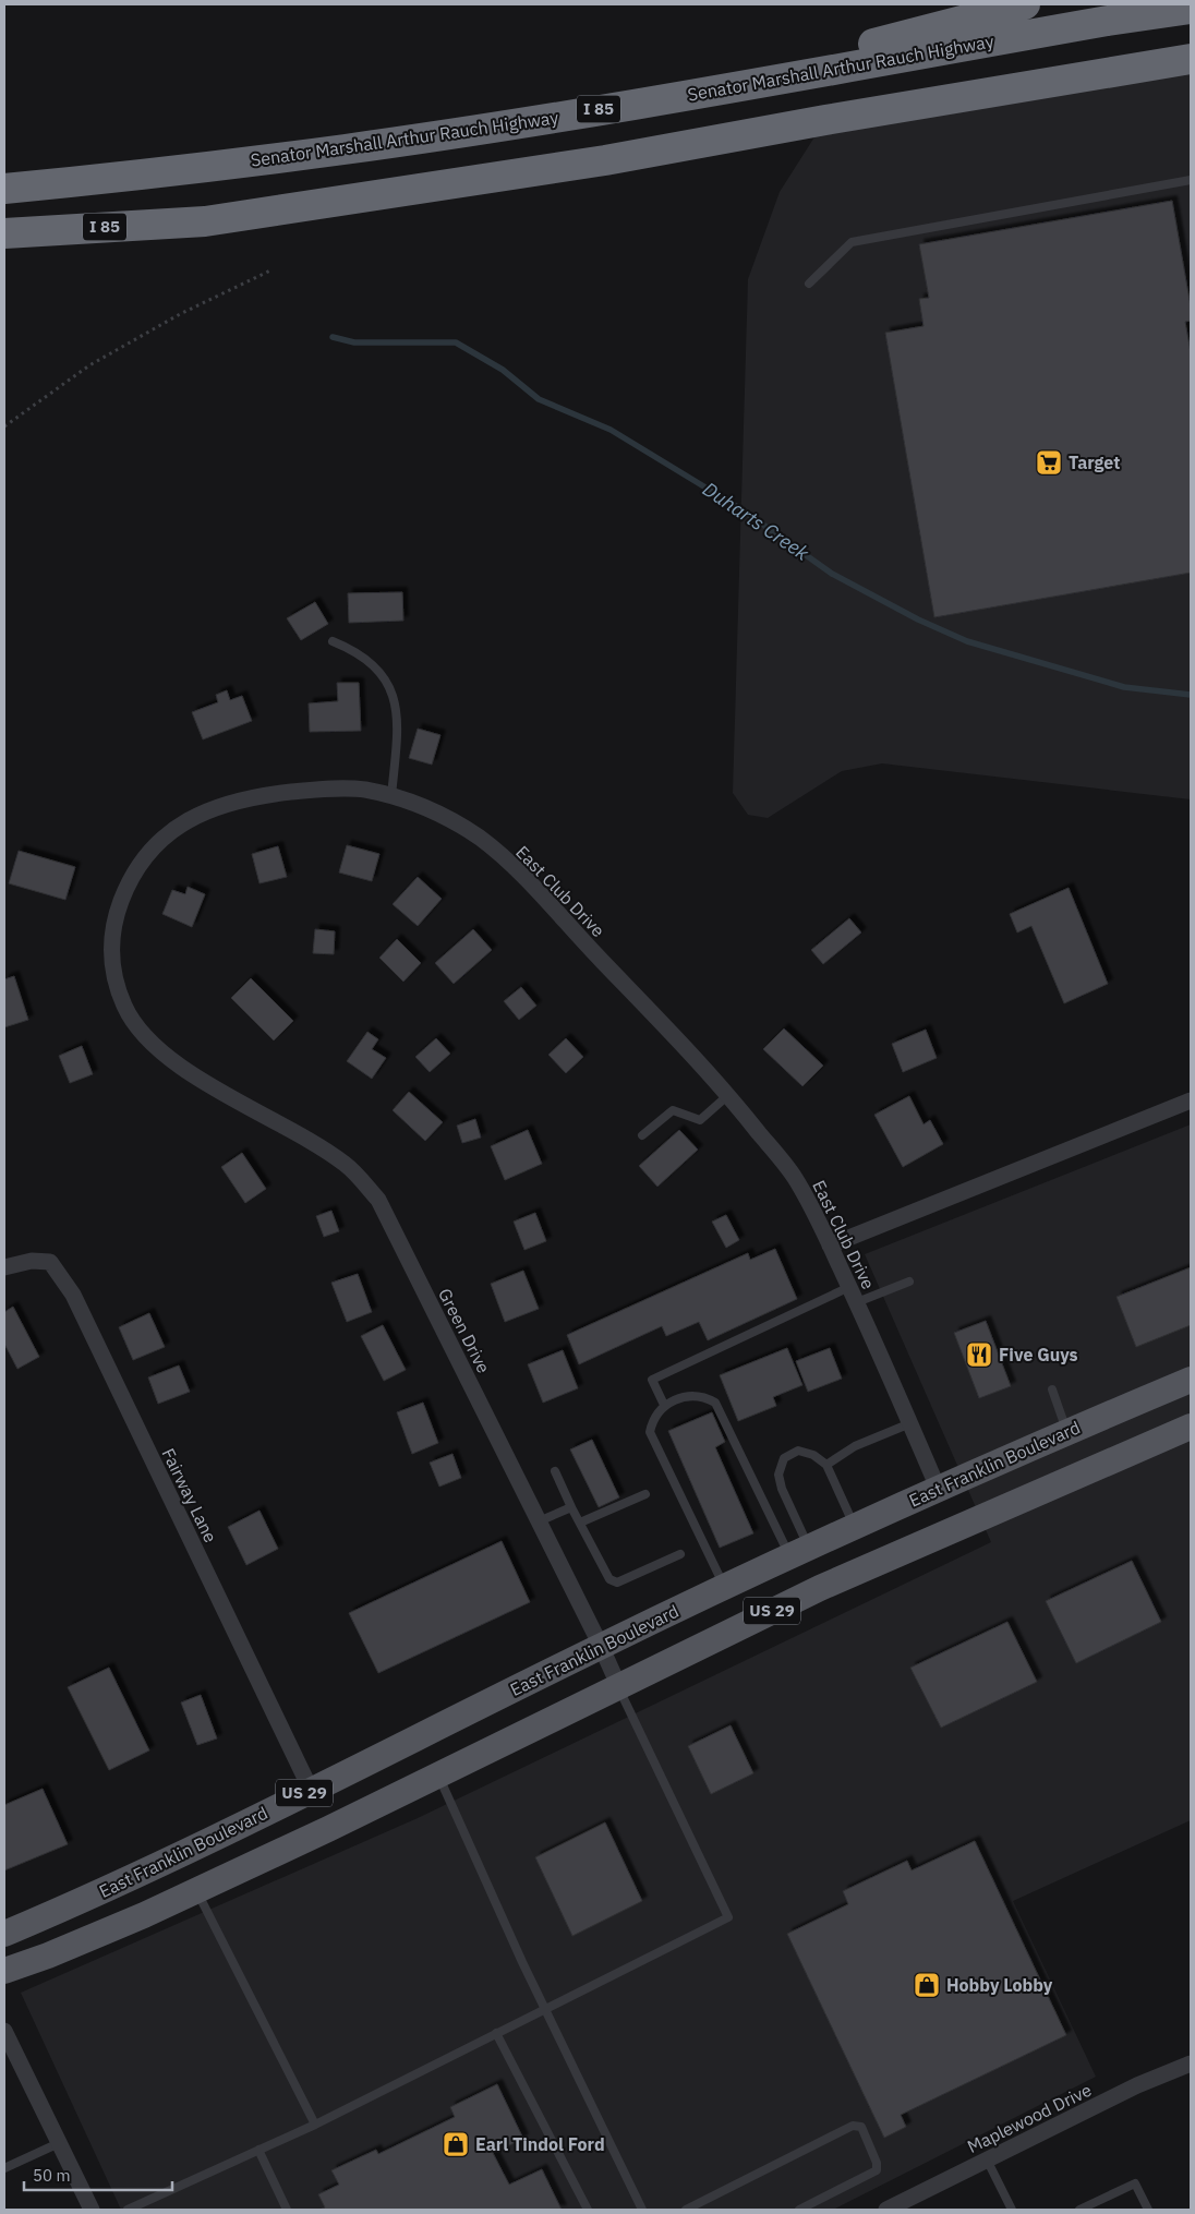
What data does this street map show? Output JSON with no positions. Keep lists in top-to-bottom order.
{
  "streets": {
    "highway": ["Senator Marshall Arthur Rauch Highway", "I 85"],
    "main road": ["East Franklin Boulevard", "US 29"],
    "street": [
      "East Club Drive",
      "Green Drive",
      "Fairway Lane",
      "Maplewood Drive"
    ]
  },
  "crossings": [
    ["East Club Drive", "Green Drive"],
    ["East Club Drive", "East Franklin Boulevard"],
    ["Green Drive", "East Franklin Boulevard"],
    ["Green Drive", "US 29"],
    ["East Franklin Boulevard", "Fairway Lane"]
  ],
  "water": ["Duharts Creek"],
  "places": {
    "supermarket": ["Target"],
    "restaurant": ["Five Guys"],
    "shop": ["Hobby Lobby", "Earl Tindol Ford"]
  },
  "scale_bar": "50 m"
}
